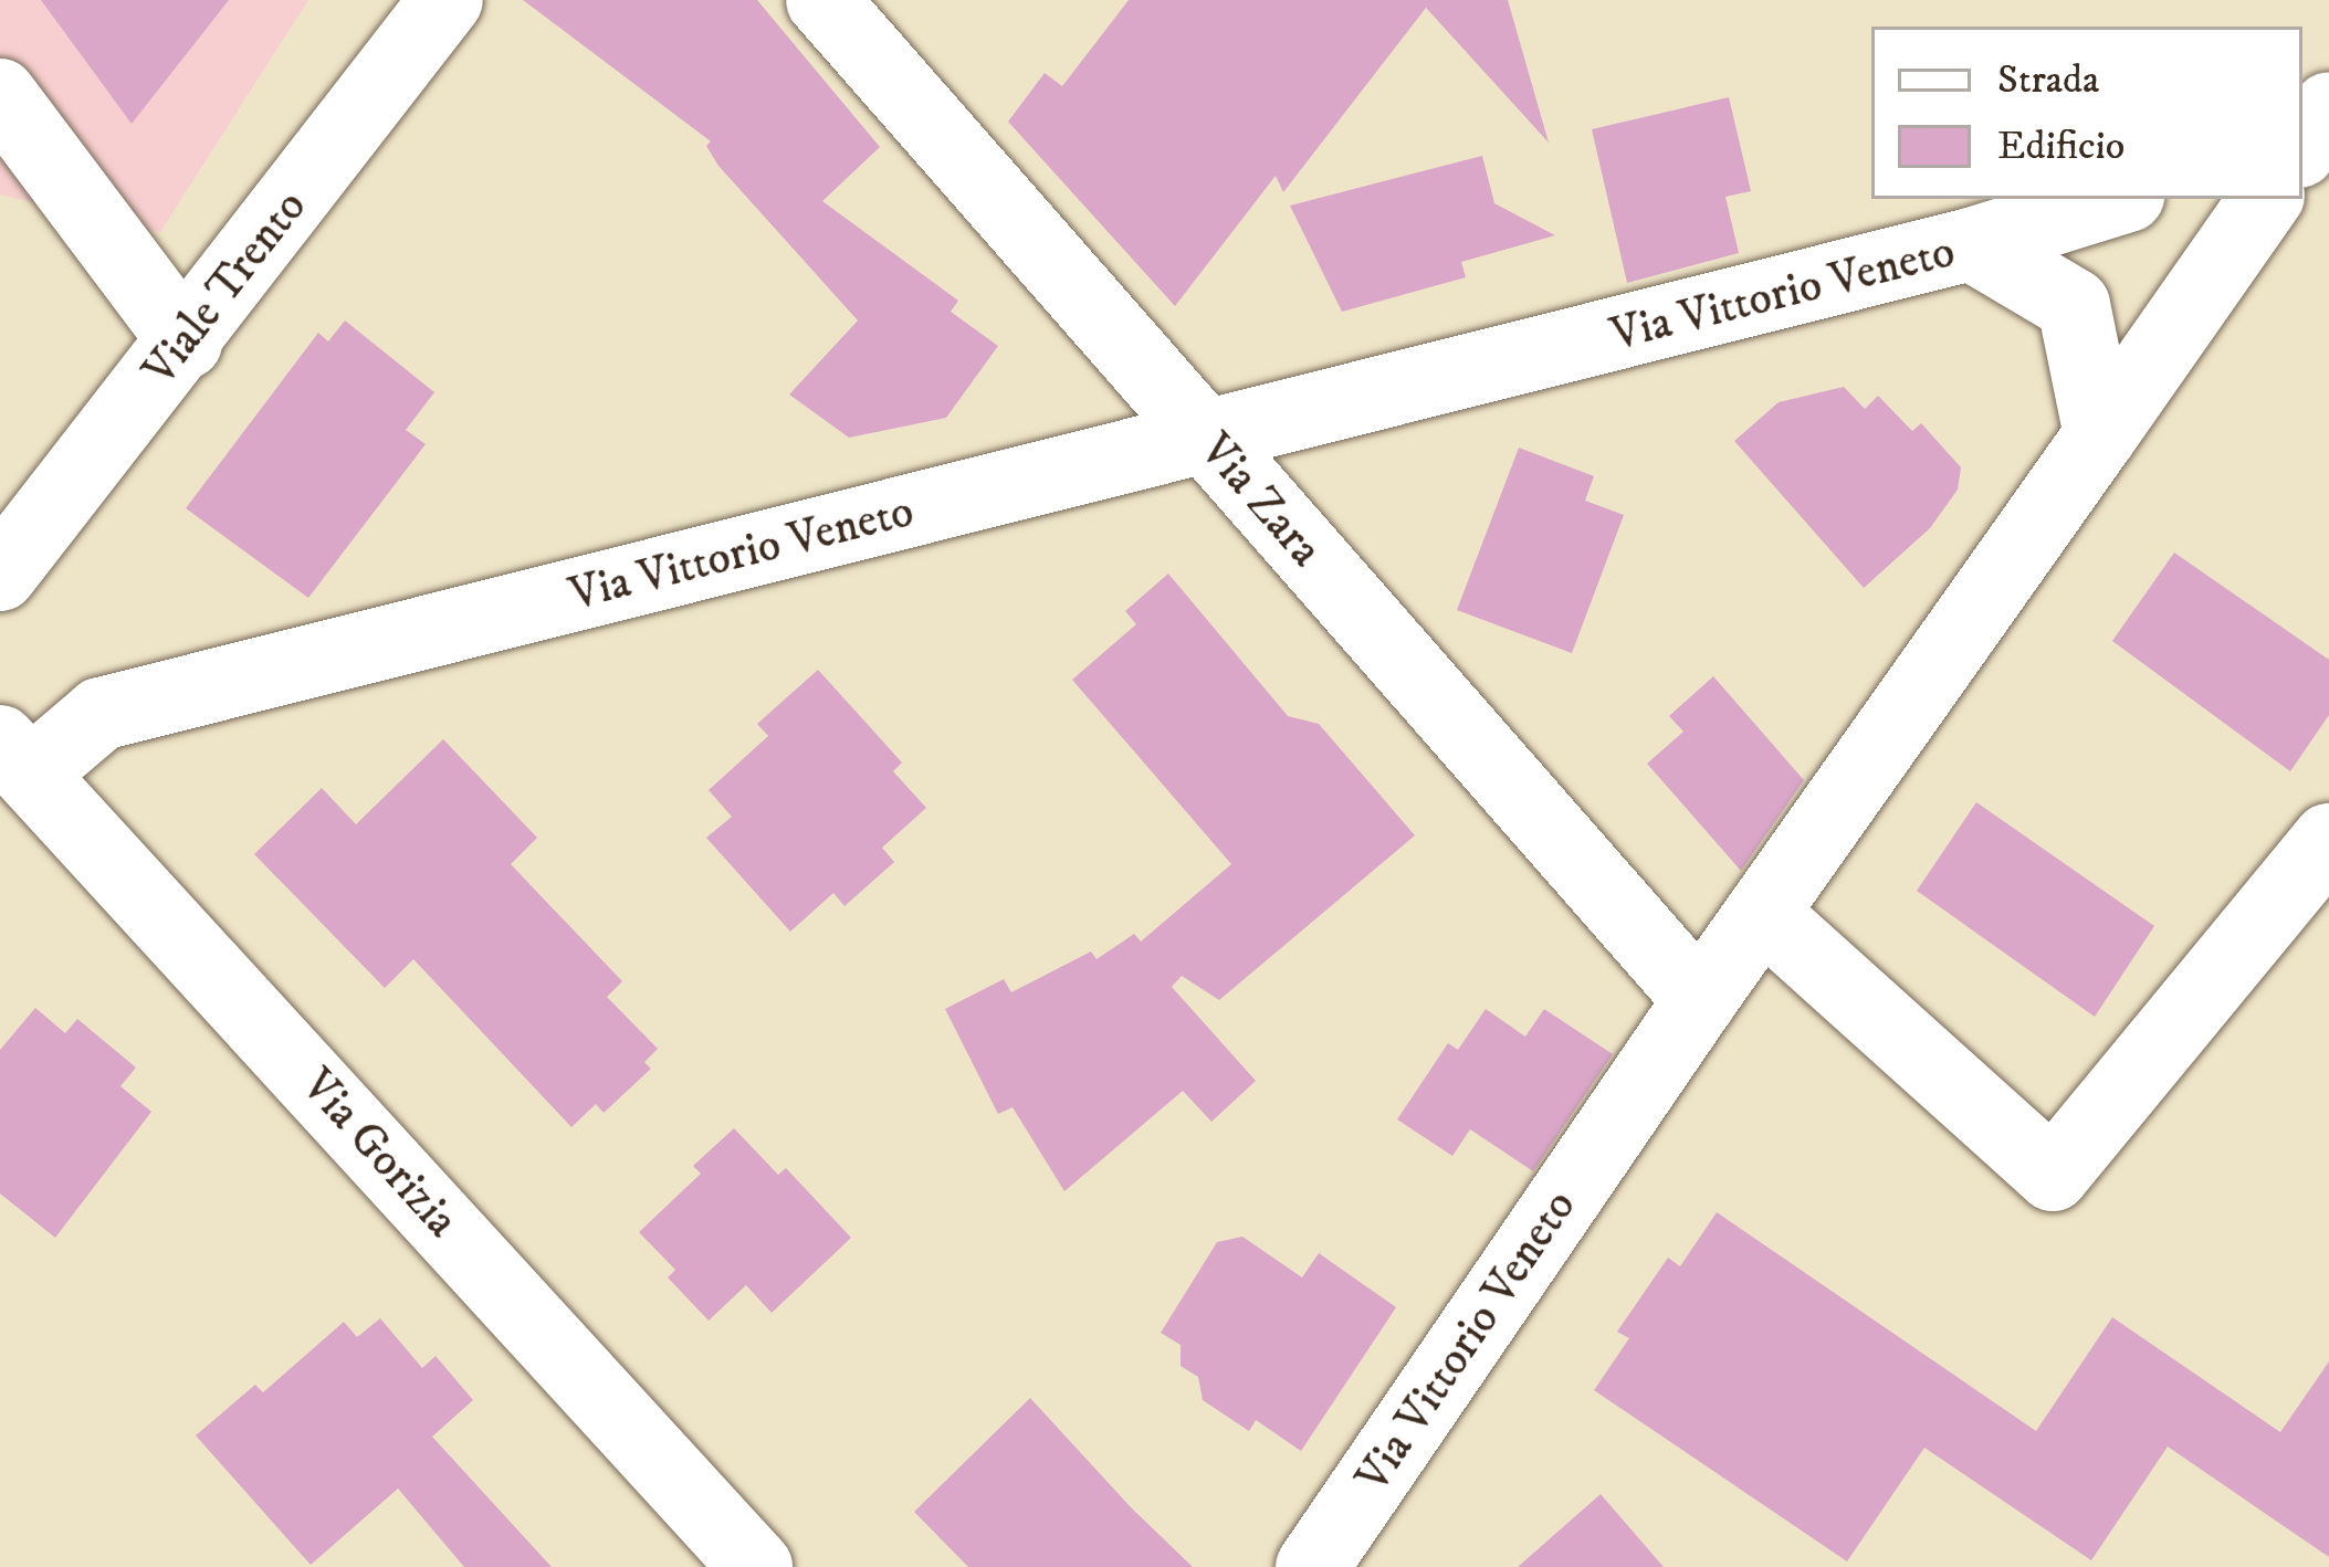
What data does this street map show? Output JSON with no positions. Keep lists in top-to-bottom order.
{
  "streets": {
    "street": [
      "Viale Trento",
      "Via Vittorio Veneto",
      "Via Zara",
      "Via Gorizia"
    ]
  },
  "crossings": [
    ["Via Vittorio Veneto", "Via Zara"],
    ["Via Vittorio Veneto", "Via Gorizia"]
  ],
  "legend": ["Strada", "Edificio"]
}
